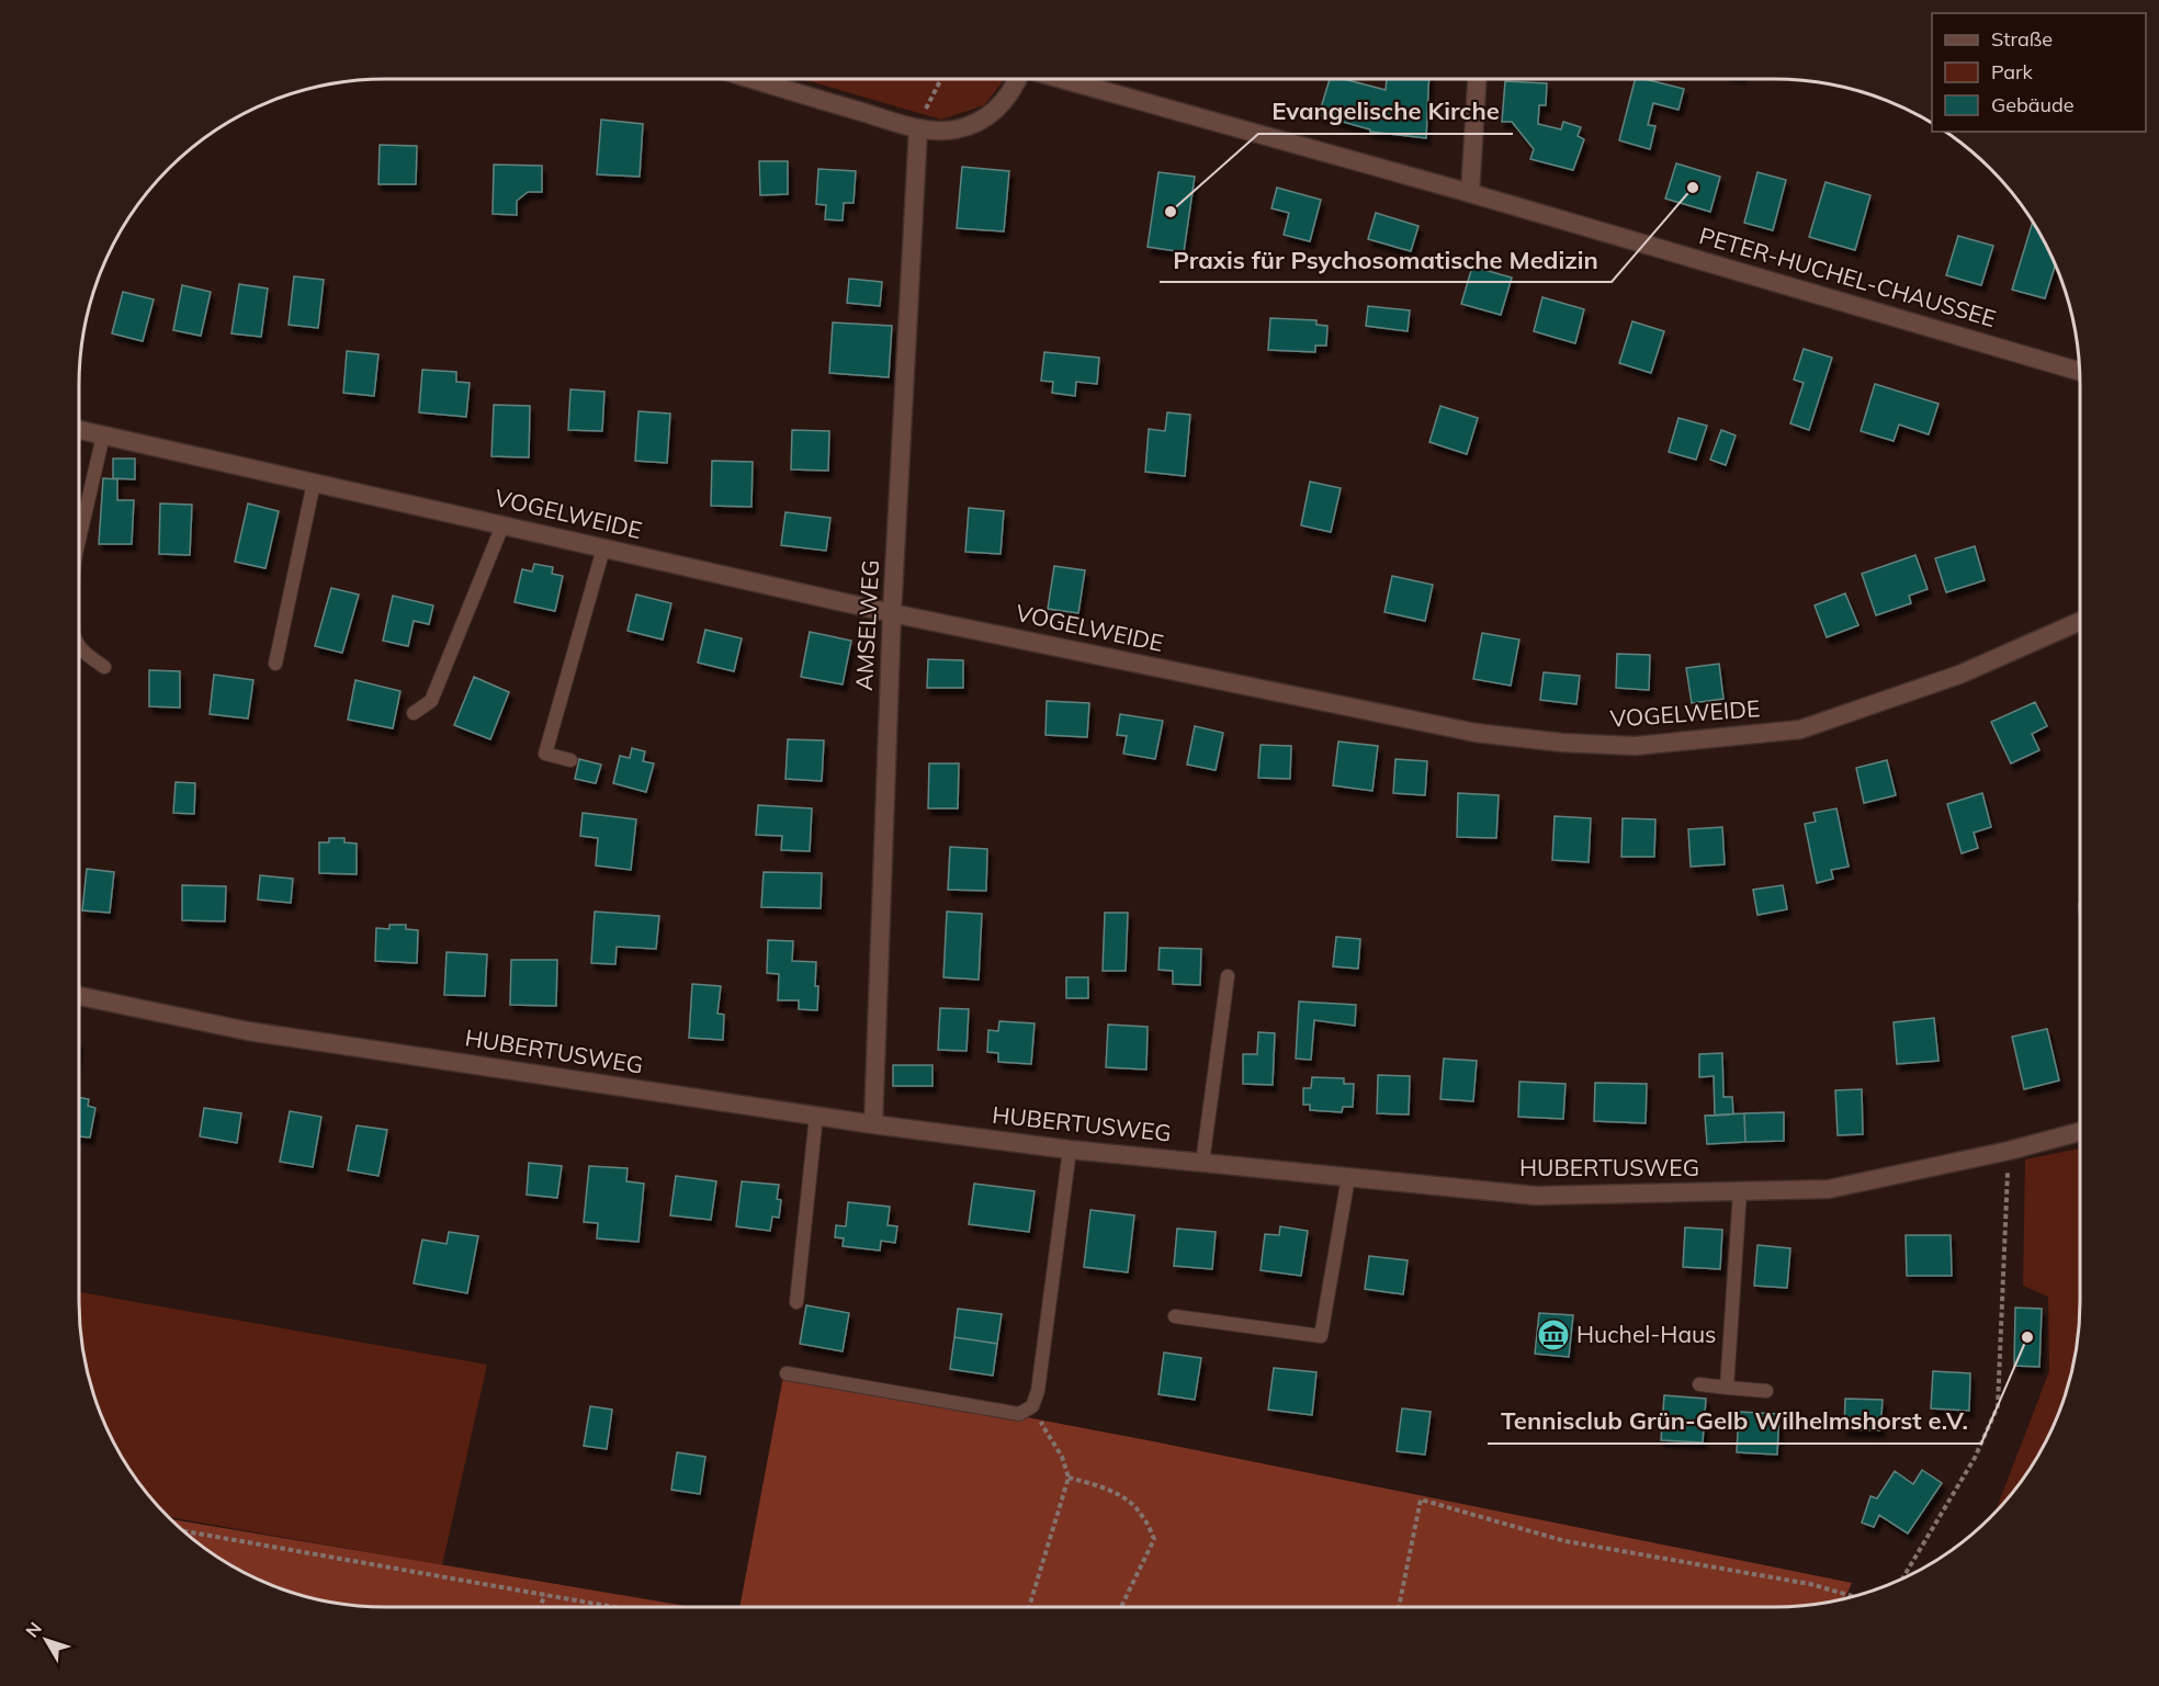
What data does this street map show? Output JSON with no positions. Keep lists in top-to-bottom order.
{
  "streets": {
    "street": [
      "PETER-HUCHEL-CHAUSSEE",
      "VOGELWEIDE",
      "AMSELWEG",
      "HUBERTUSWEG"
    ]
  },
  "crossings": [
    ["VOGELWEIDE", "AMSELWEG"],
    ["AMSELWEG", "HUBERTUSWEG"]
  ],
  "places": {
    "other": ["Praxis für Psychosomatische Medizin", "Evangelische Kirche", "Tennisclub Grün-Gelb Wilhelmshorst e.V."],
    "museum": ["Huchel-Haus"]
  },
  "legend": ["Straße", "Park", "Gebäude"],
  "north": "top left"
}
